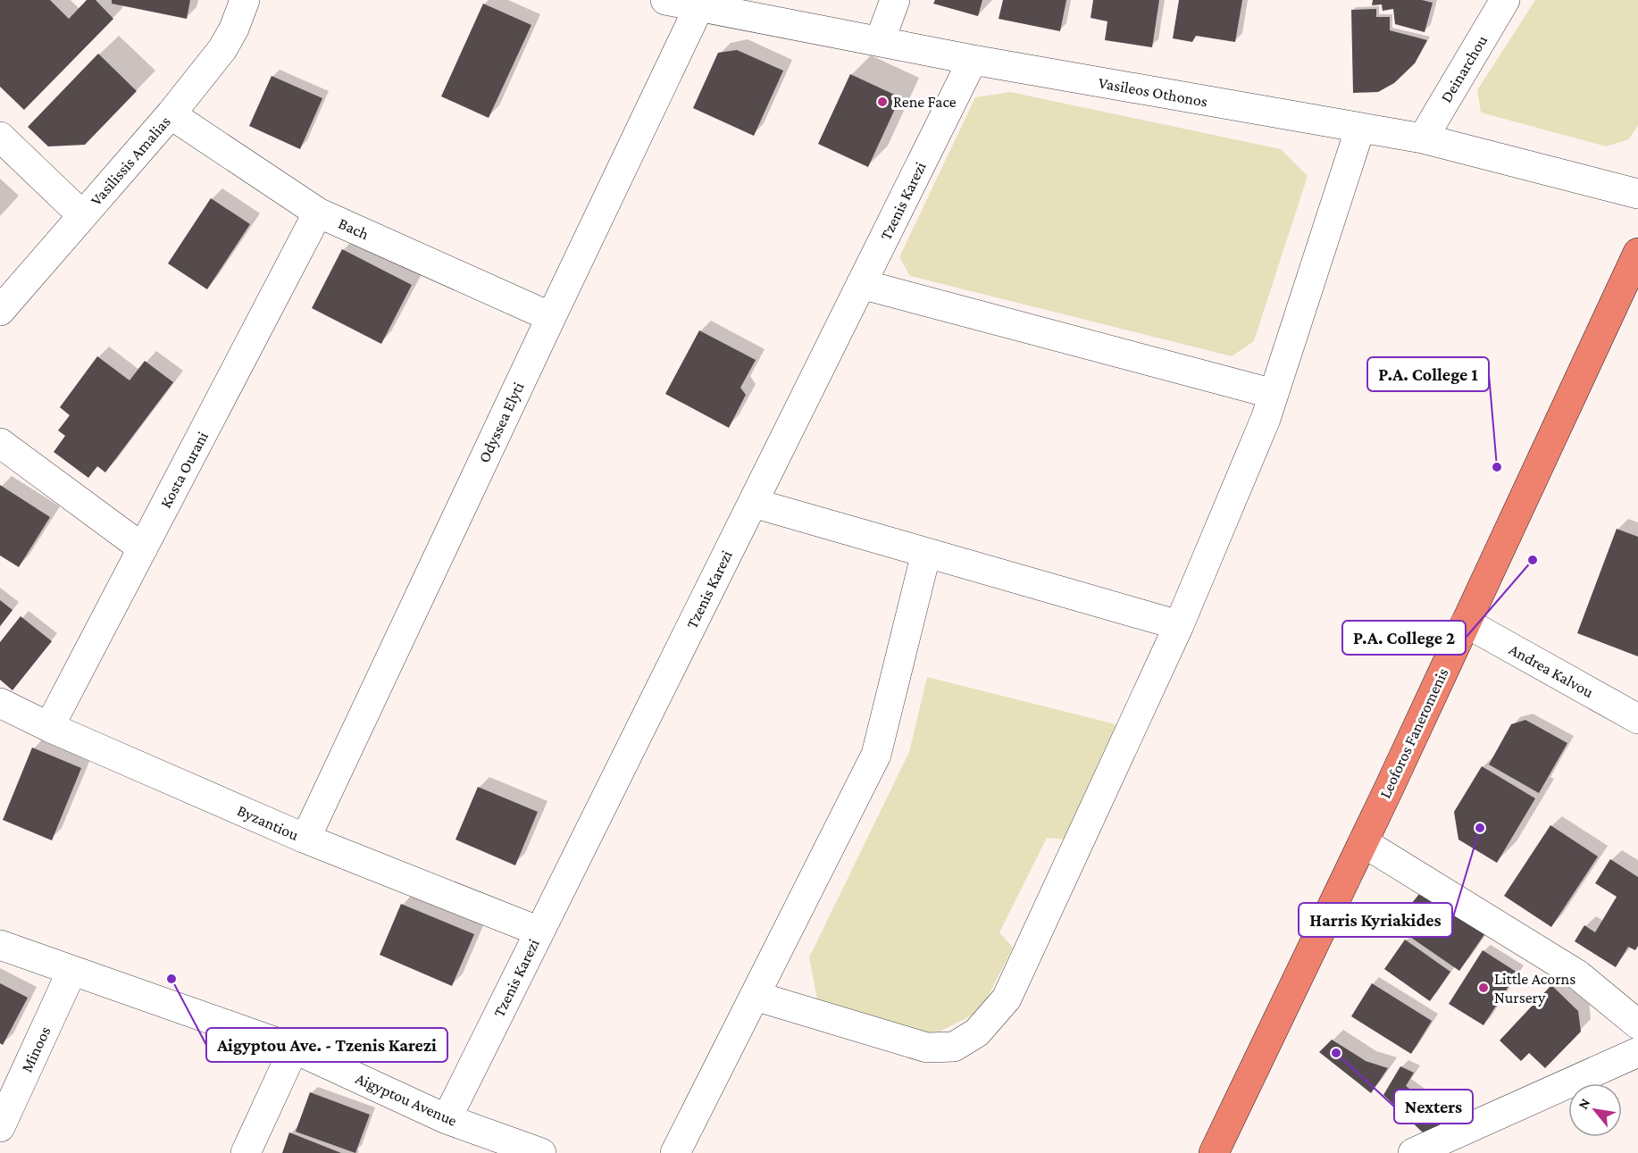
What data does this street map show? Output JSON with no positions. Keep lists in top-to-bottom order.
{
  "streets": {
    "main road": ["Leoforos Faneromenis"],
    "street": [
      "Deinarchou",
      "Vasileos Othonos",
      "Vasilissis Amalias",
      "Tzenis Karezi",
      "Bach",
      "Odyssea Elyti",
      "Kosta Ourani",
      "Andrea Kalvou",
      "Byzantiou",
      "Minoos",
      "Aigyptou Avenue"
    ]
  },
  "crossings": [
    ["Deinarchou", "Vasileos Othonos"],
    ["Vasileos Othonos", "Tzenis Karezi"],
    ["Vasileos Othonos", "Odyssea Elyti"],
    ["Vasilissis Amalias", "Bach"],
    ["Tzenis Karezi", "Byzantiou"],
    ["Tzenis Karezi", "Aigyptou Avenue"],
    ["Bach", "Odyssea Elyti"],
    ["Bach", "Kosta Ourani"],
    ["Odyssea Elyti", "Byzantiou"],
    ["Kosta Ourani", "Byzantiou"],
    ["Andrea Kalvou", "Leoforos Faneromenis"],
    ["Minoos", "Aigyptou Avenue"]
  ],
  "places": [
    "Rene Face",
    "P.A. College 1",
    "P.A. College 2",
    "Harris Kyriakides",
    "Aigyptou Ave. - Tzenis Karezi",
    "Little Acorns Nursery",
    "Nexters"
  ],
  "north": "top left"
}
